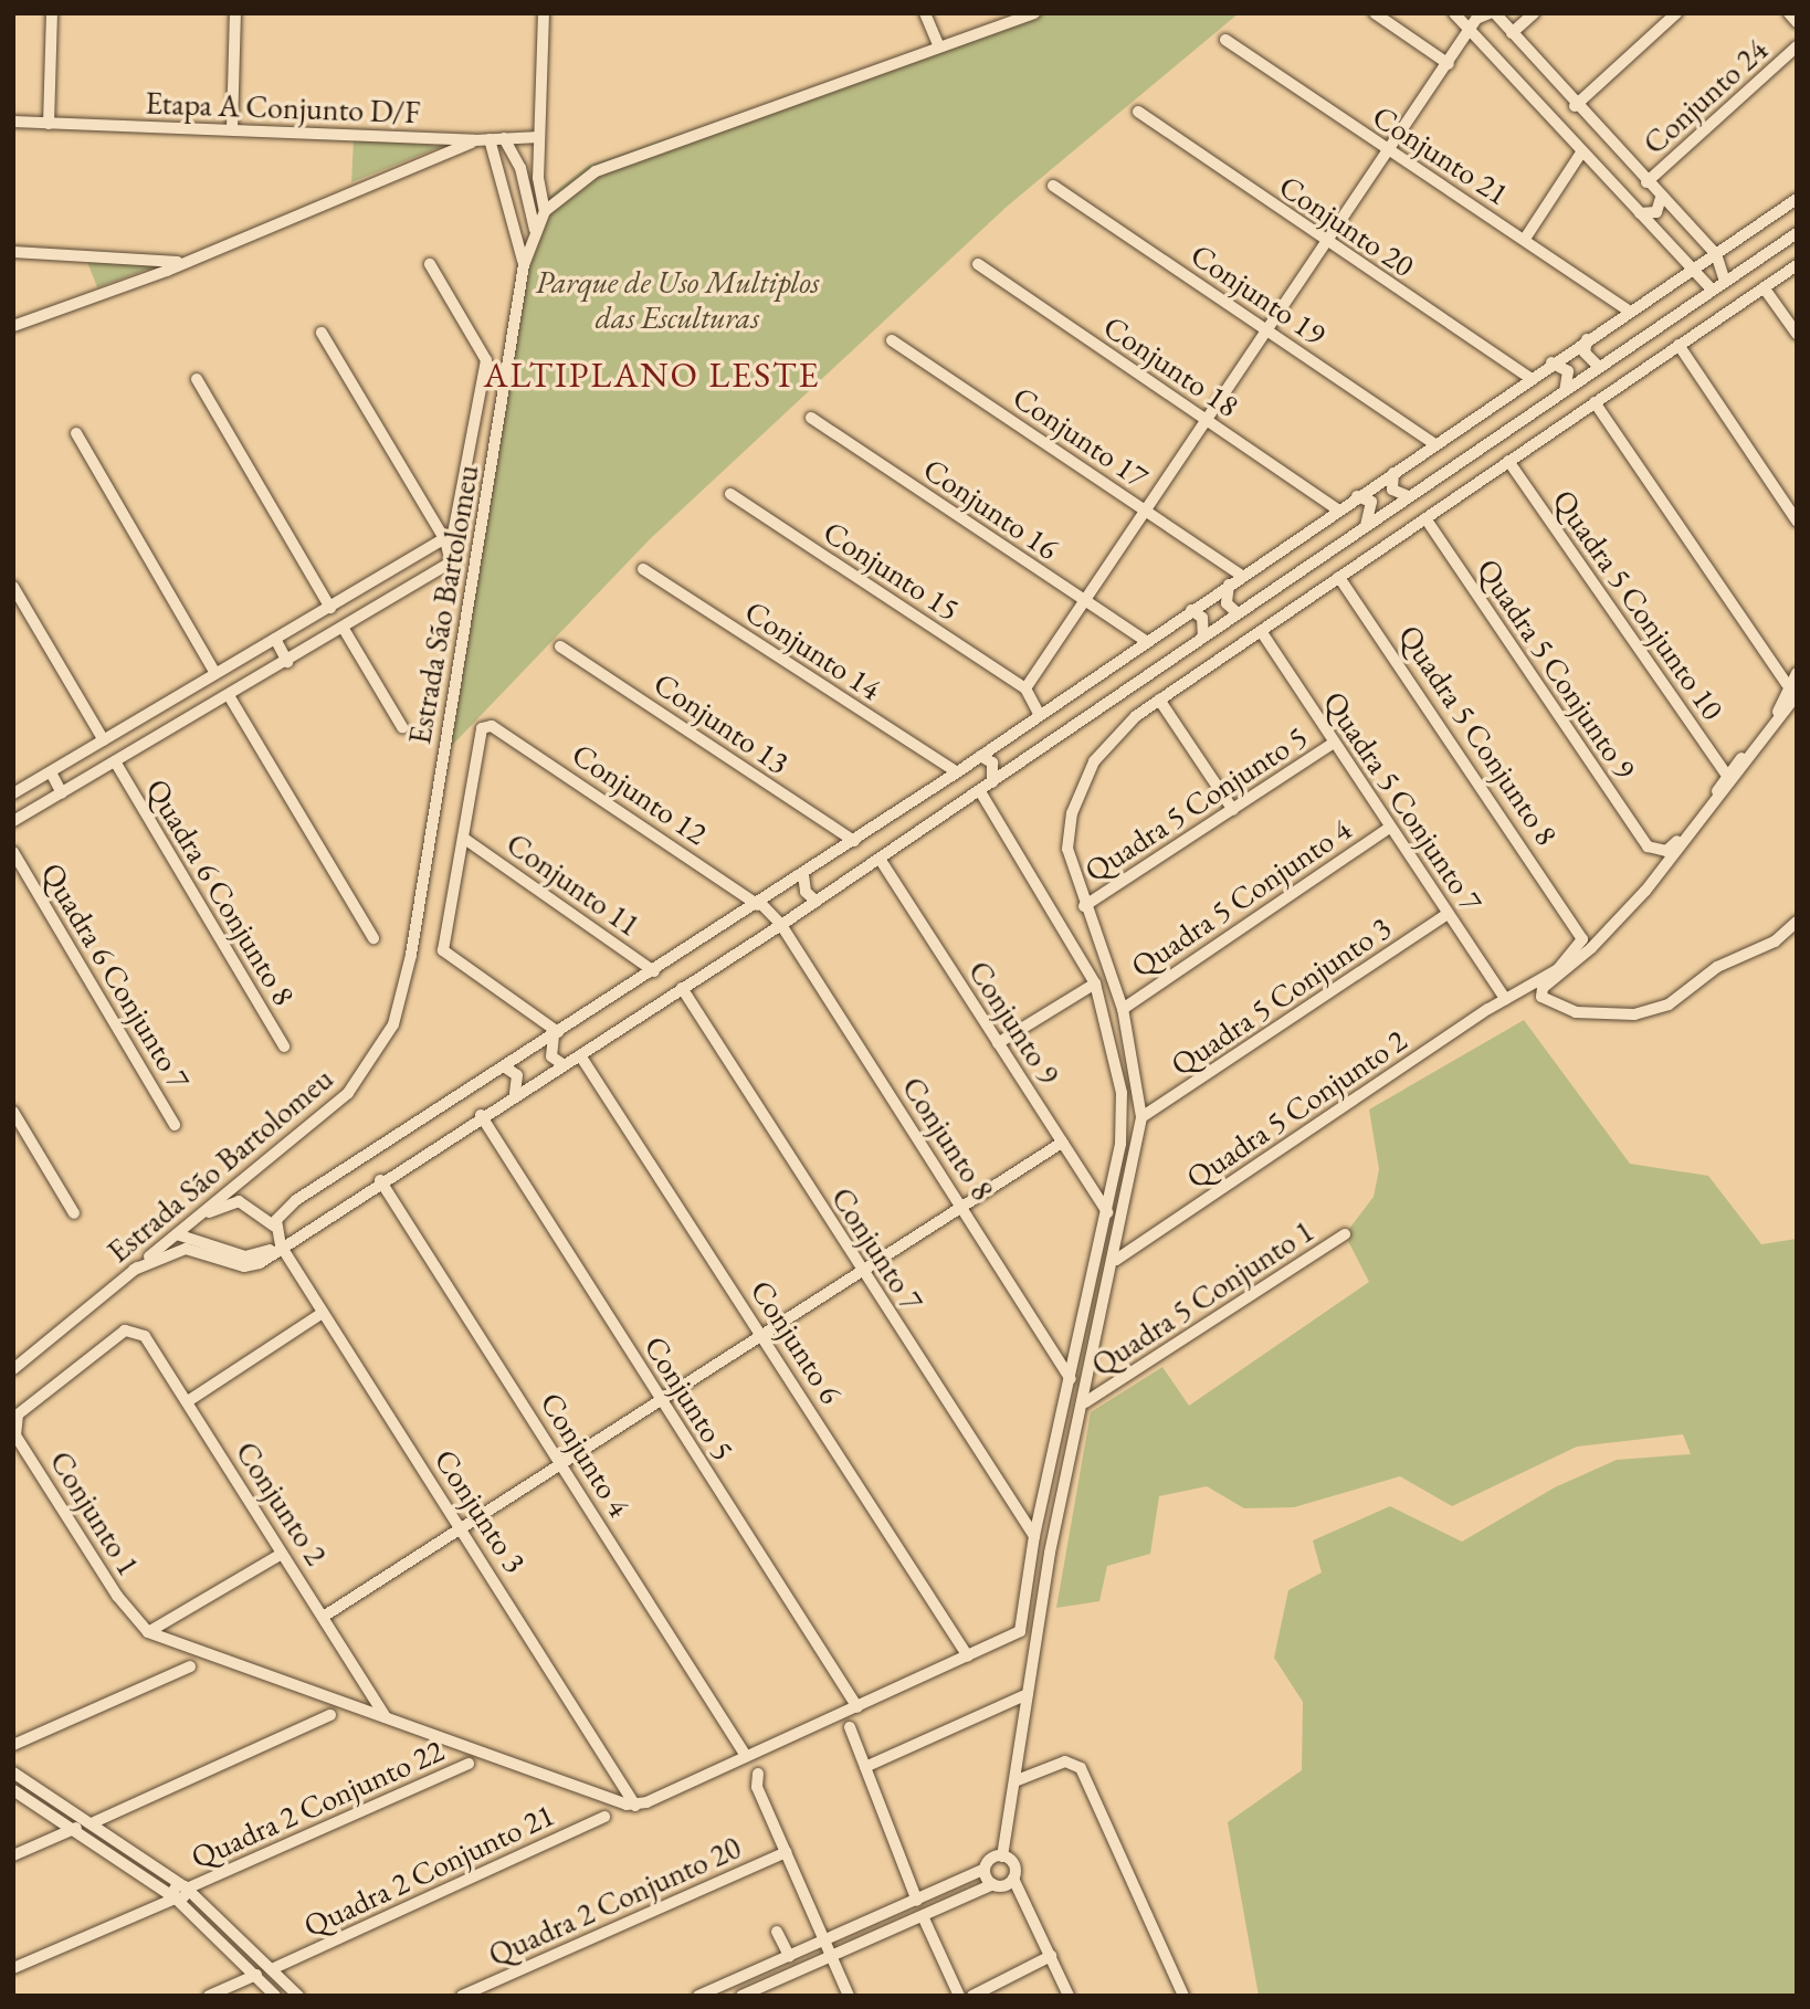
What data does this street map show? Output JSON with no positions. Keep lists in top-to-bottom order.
{
  "streets": {
    "street": [
      "Conjunto 24",
      "Etapa A Conjunto D/F",
      "Conjunto 21",
      "Conjunto 20",
      "Conjunto 19",
      "Conjunto 18",
      "Conjunto 17",
      "Conjunto 16",
      "Conjunto 15",
      "Estrada São Bartolomeu",
      "Quadra 5 Conjunto 10",
      "Conjunto 14",
      "Quadra 5 Conjunto 9",
      "Conjunto 13",
      "Quadra 5 Conjunto 8",
      "Conjunto 12",
      "Quadra 5 Conjunto 7",
      "Quadra 5 Conjunto 5",
      "Conjunto 11",
      "Quadra 6 Conjunto 8",
      "Quadra 5 Conjunto 4",
      "Quadra 6 Conjunto 7",
      "Quadra 5 Conjunto 3",
      "Conjunto 9",
      "Quadra 5 Conjunto 2",
      "Conjunto 8",
      "Conjunto 7",
      "Quadra 5 Conjunto 1",
      "Conjunto 6",
      "Conjunto 5",
      "Conjunto 4",
      "Conjunto 2",
      "Conjunto 3",
      "Conjunto 1",
      "Quadra 2 Conjunto 22",
      "Quadra 2 Conjunto 21",
      "Quadra 2 Conjunto 20"
    ]
  },
  "crossings": [
    ["Quadra 5 Conjunto 10", "Quadra 5 Conjunto 9"],
    ["Quadra 5 Conjunto 8", "Quadra 5 Conjunto 2"],
    ["Conjunto 12", "Conjunto 11"],
    ["Conjunto 12", "Conjunto 8"],
    ["Quadra 5 Conjunto 7", "Quadra 5 Conjunto 5"],
    ["Quadra 5 Conjunto 7", "Quadra 5 Conjunto 4"],
    ["Quadra 5 Conjunto 7", "Quadra 5 Conjunto 3"],
    ["Quadra 5 Conjunto 7", "Quadra 5 Conjunto 2"],
    ["Conjunto 2", "Conjunto 1"]
  ],
  "districts": ["ALTIPLANO LESTE"],
  "parks": ["Parque de Uso Multiplos das Esculturas"]
}
